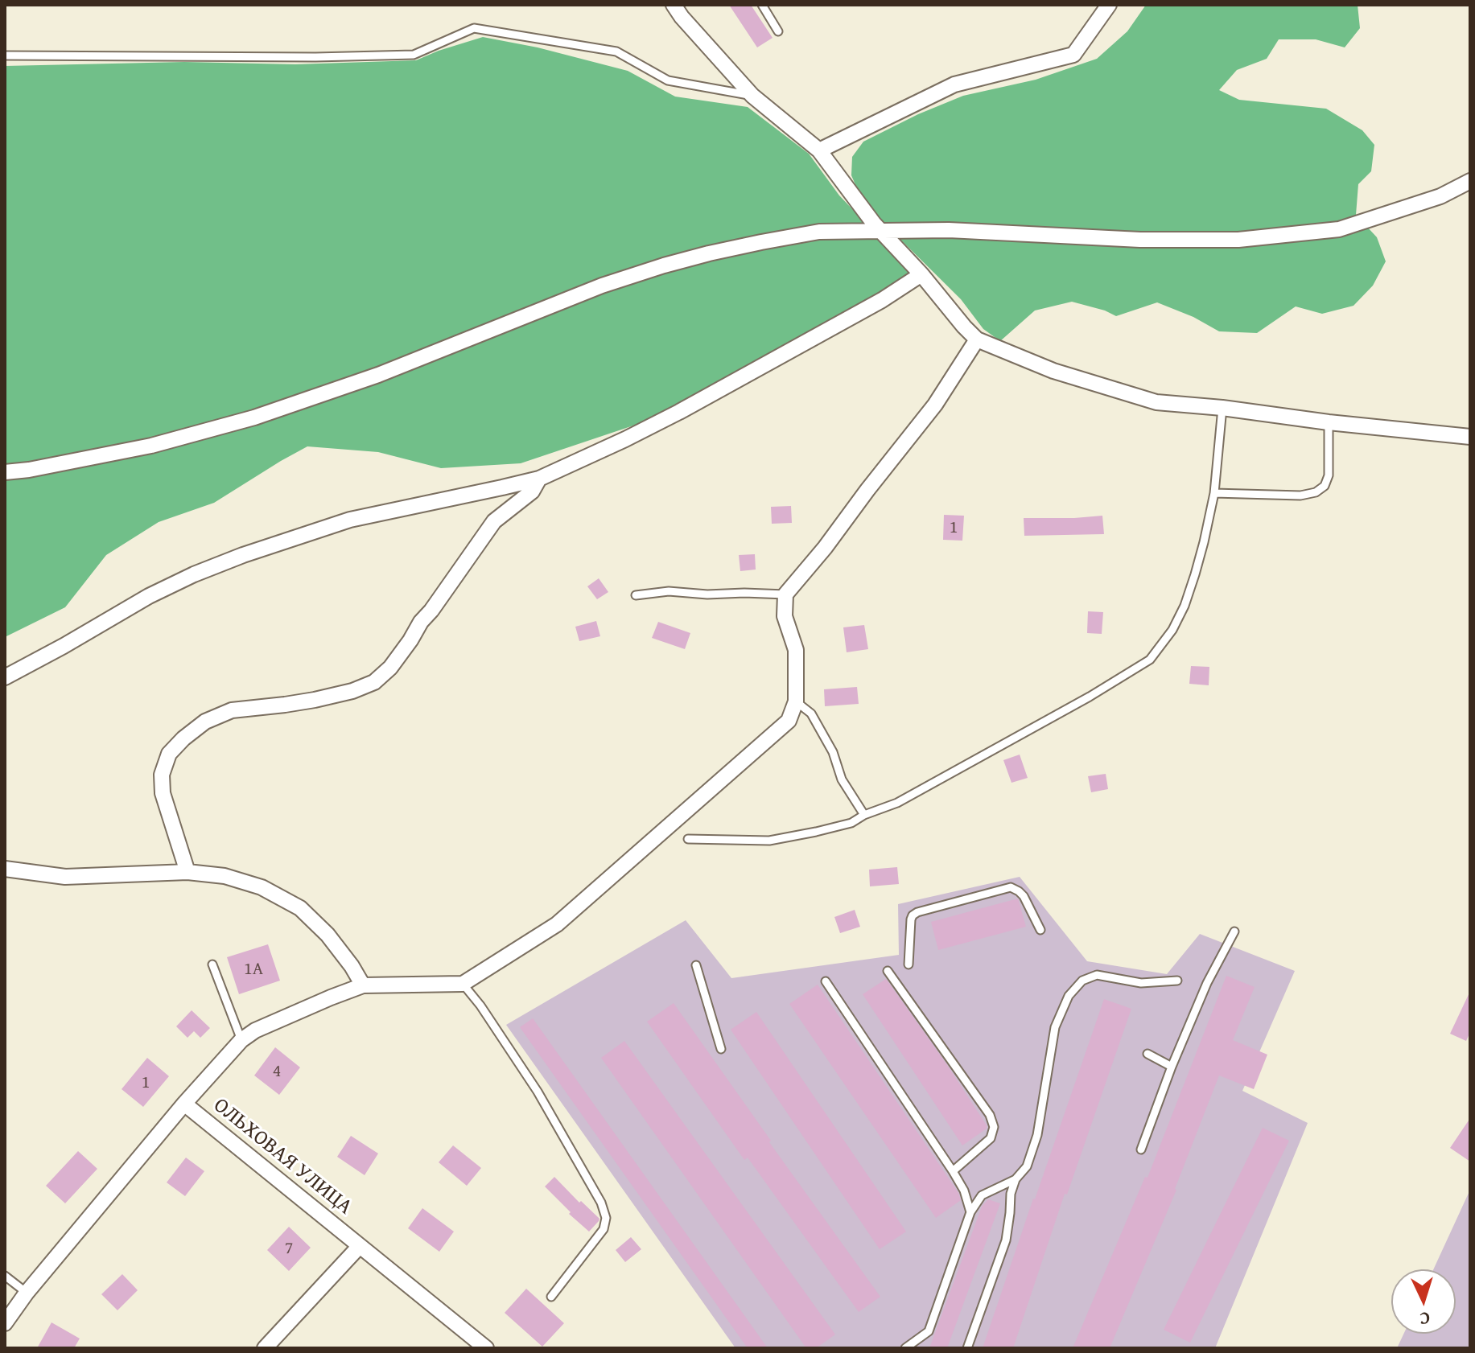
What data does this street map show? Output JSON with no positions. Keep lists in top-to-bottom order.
{
  "streets": {
    "street": ["ОЛЬХОВАЯ УЛИЦА"]
  },
  "house_numbers": [
    "1",
    "1А",
    "4",
    "1",
    "7"
  ],
  "north": "bottom"
}
